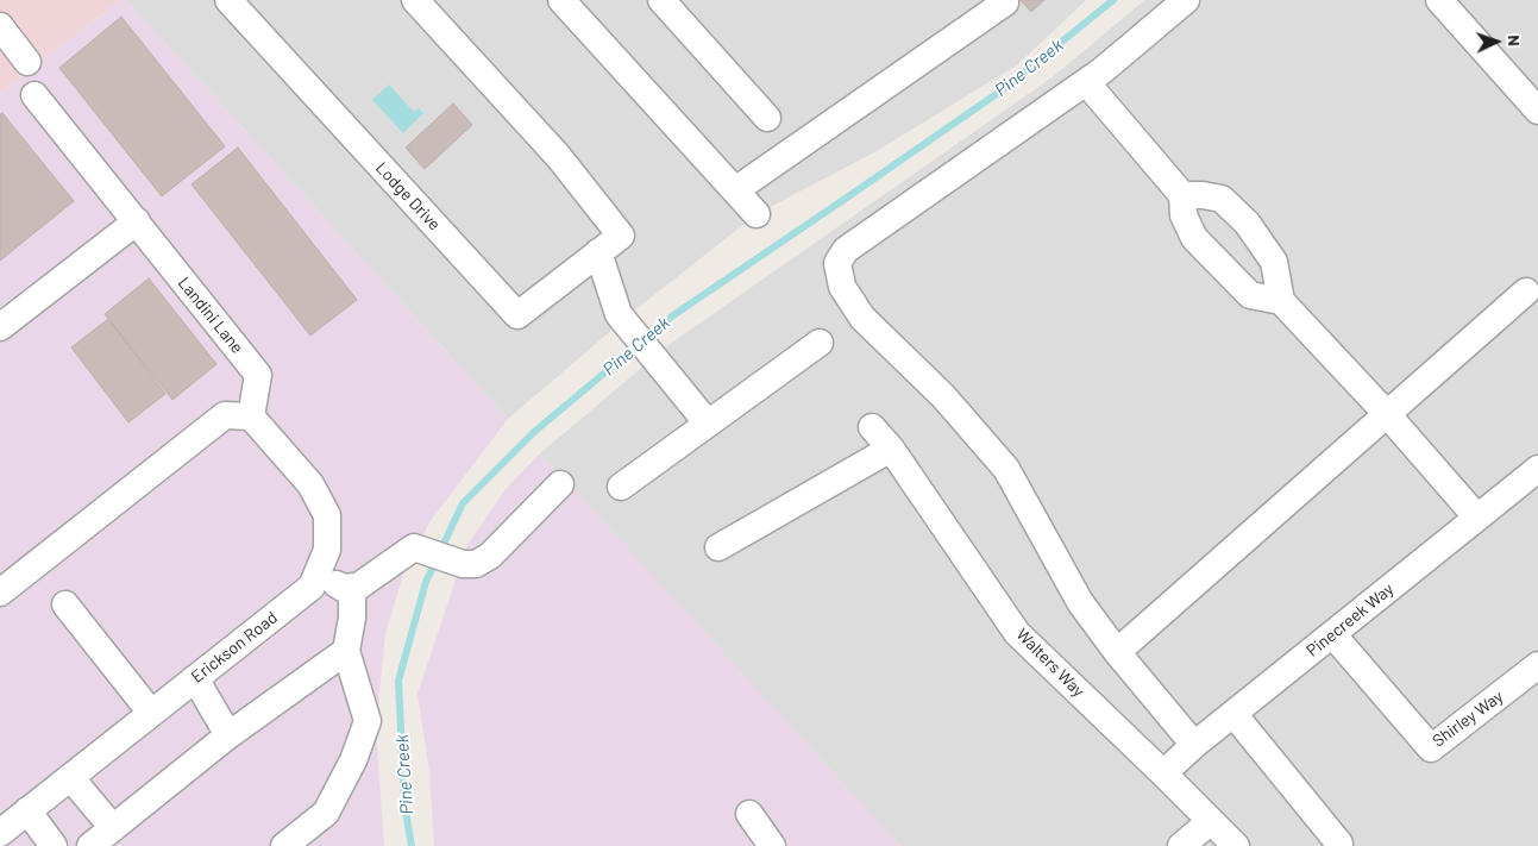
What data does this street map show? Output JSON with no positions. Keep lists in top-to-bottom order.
{
  "streets": {
    "street": [
      "Lodge Drive",
      "Landini Lane",
      "Pinecreek Way",
      "Erickson Road",
      "Walters Way",
      "Shirley Way"
    ]
  },
  "crossings": [
    ["Landini Lane", "Erickson Road"],
    ["Pinecreek Way", "Walters Way"],
    ["Pinecreek Way", "Shirley Way"]
  ],
  "water": ["Pine Creek"],
  "north": "right"
}
